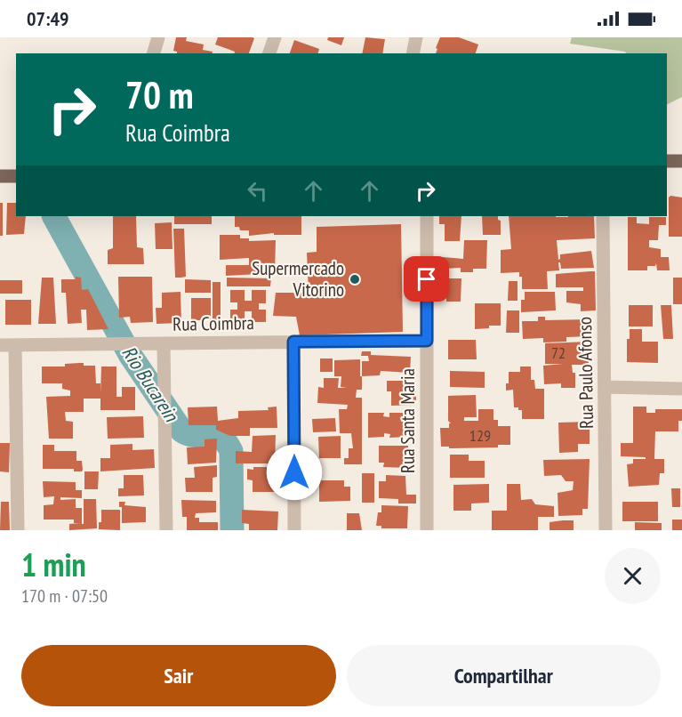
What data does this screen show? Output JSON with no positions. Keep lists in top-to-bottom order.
{
  "streets": {
    "street": ["Rua Coimbra", "Rua Paulo Afonso", "Rua Santa Maria"]
  },
  "crossings": [
    ["Rua Coimbra", "Rua Santa Maria"]
  ],
  "water": ["Rio Bucarein"],
  "places": ["Supermercado Vitorino"],
  "house_numbers": ["72", "129"],
  "page": {
    "status": "07:49",
    "turn": ["70 m", "Rua Coimbra"],
    "heading": ["1 min", "170 m · 07:50"],
    "buttons": ["Sair", "Compartilhar"]
  }
}
